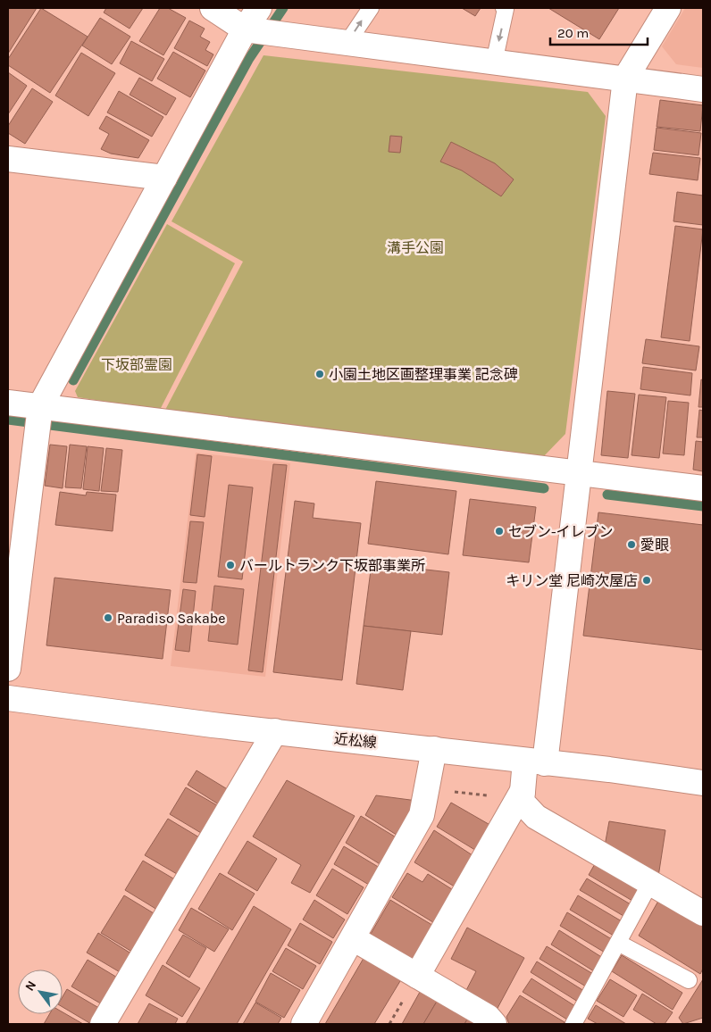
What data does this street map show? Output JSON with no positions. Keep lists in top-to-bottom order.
{
  "streets": {
    "street": ["近松線"]
  },
  "parks": ["溝手公園", "下坂部霊園"],
  "places": [
    "小園土地区画整理事業 記念碑",
    "セブン-イレブン",
    "愛眼",
    "バールトランク下坂部事業所",
    "キリン堂 尼崎次屋店",
    "Paradiso Sakabe"
  ],
  "scale_bar": "20 m",
  "north": "top left"
}
